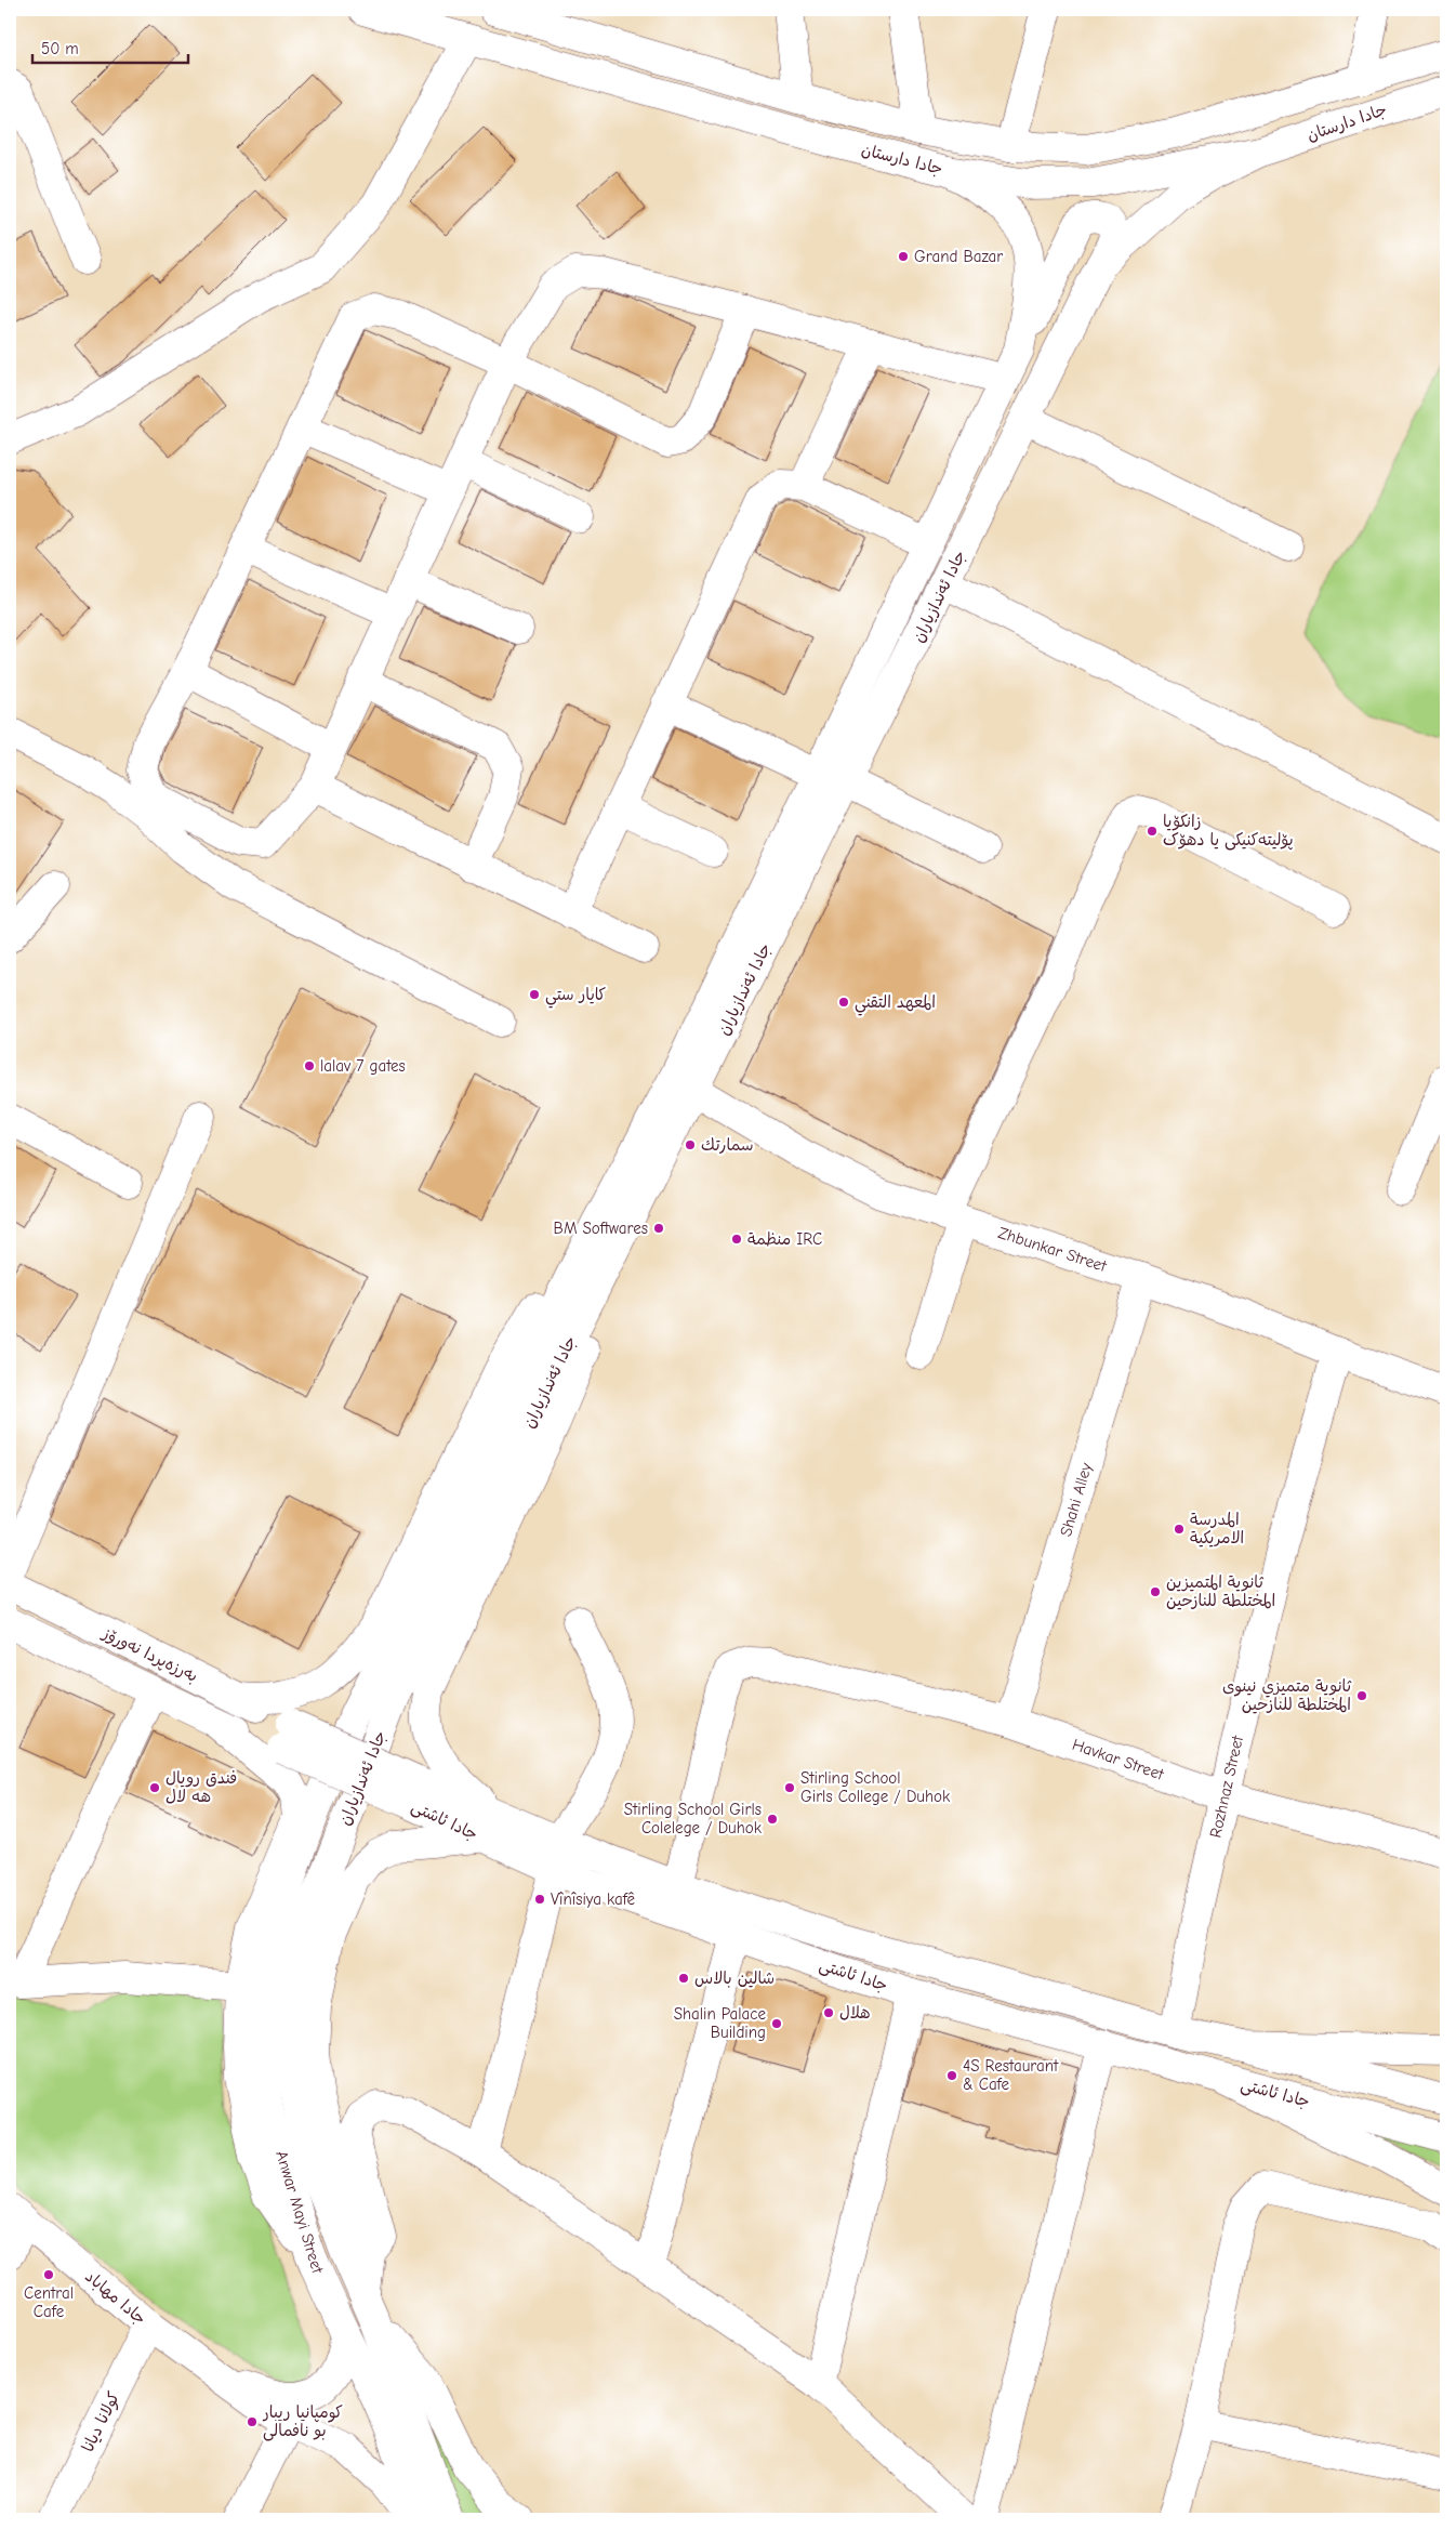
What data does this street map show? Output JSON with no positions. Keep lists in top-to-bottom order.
{
  "streets": {
    "main road": [
      "جادا دارستان",
      "جادا ئەندازیاران",
      "Zhbunkar Street",
      "Shahi Alley",
      "بەرزەپردا نەورۆز",
      "Havkar Street",
      "Rozhnaz Street",
      "جادا ئاشتی",
      "Anwar Mayi Street",
      "جادا مهاباد",
      "کولانا دیانا"
    ]
  },
  "crossings": [
    ["جادا دارستان", "جادا ئەندازیاران"],
    ["جادا ئەندازیاران", "Zhbunkar Street"],
    ["جادا ئەندازیاران", "Anwar Mayi Street"],
    ["Zhbunkar Street", "Shahi Alley"],
    ["Zhbunkar Street", "Rozhnaz Street"],
    ["Shahi Alley", "Havkar Street"],
    ["بەرزەپردا نەورۆز", "جادا ئاشتی"],
    ["Havkar Street", "Rozhnaz Street"],
    ["Havkar Street", "جادا ئاشتی"],
    ["Rozhnaz Street", "جادا ئاشتی"],
    ["جادا مهاباد", "کولانا دیانا"]
  ],
  "places": [
    "Grand Bazar",
    "زانکۆیا پۆلیتەکنیکی یا دهۆک",
    "كايار ستي",
    "المعهد التقني",
    "lalav 7 gates",
    "سمارتك",
    "BM Softwares",
    "منظمة IRC",
    "المدرسة الامريكية",
    "ثانوية المتميزين المختلطة للنازحين",
    "ثانوية متميزي نينوى المختلطة للنازحين",
    "فندق رويال هه لال",
    "Stirling School Girls College / Duhok",
    "Stirling School Girls Colelege / Duhok",
    "Vînîsiya kafê",
    "شالين بالاس",
    "هلال",
    "Shalin Palace Building",
    "4S Restaurant & Cafe",
    "Central Cafe",
    "كومپانيا ريبار بو نافمالى"
  ],
  "scale_bar": "50 m"
}
